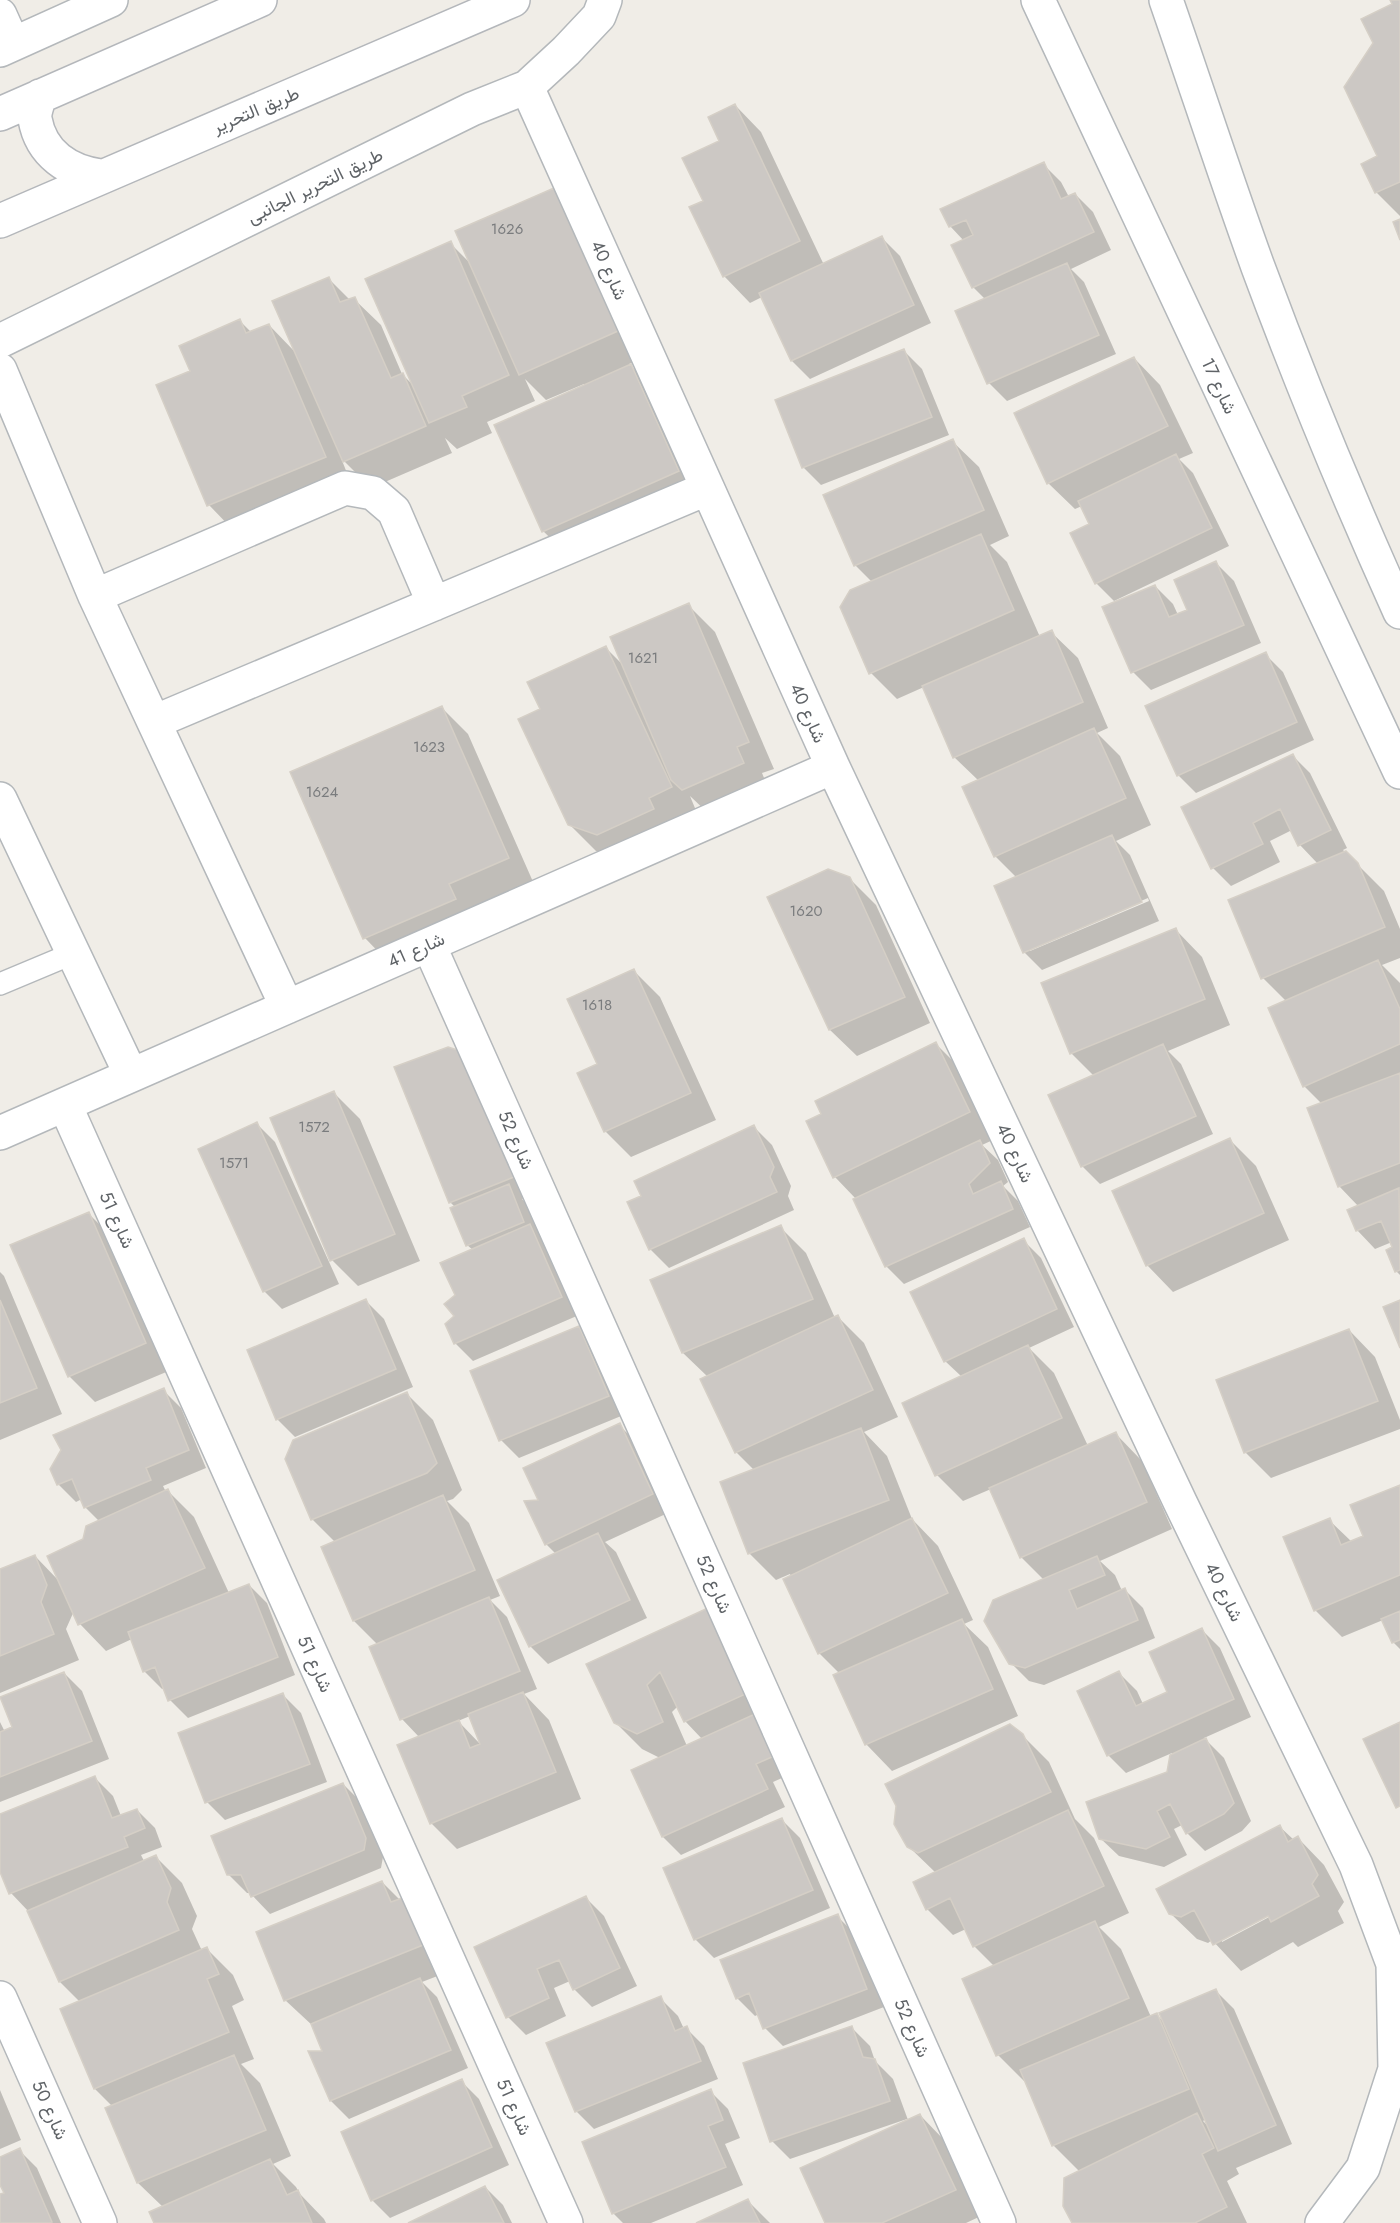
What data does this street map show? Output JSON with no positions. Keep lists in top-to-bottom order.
{
  "streets": {
    "street": [
      "طريق التحرير",
      "طريق التحرير الجانبى",
      "شارع 40",
      "شارع 17",
      "شارع 41",
      "شارع 52",
      "شارع 51",
      "شارع 50"
    ]
  },
  "crossings": [
    ["طريق التحرير الجانبى", "شارع 40"],
    ["شارع 40", "شارع 41"],
    ["شارع 41", "شارع 52"],
    ["شارع 41", "شارع 51"]
  ],
  "house_numbers": [
    "1626",
    "1621",
    "1623",
    "1624",
    "1620",
    "1618",
    "1572",
    "1571"
  ]
}
